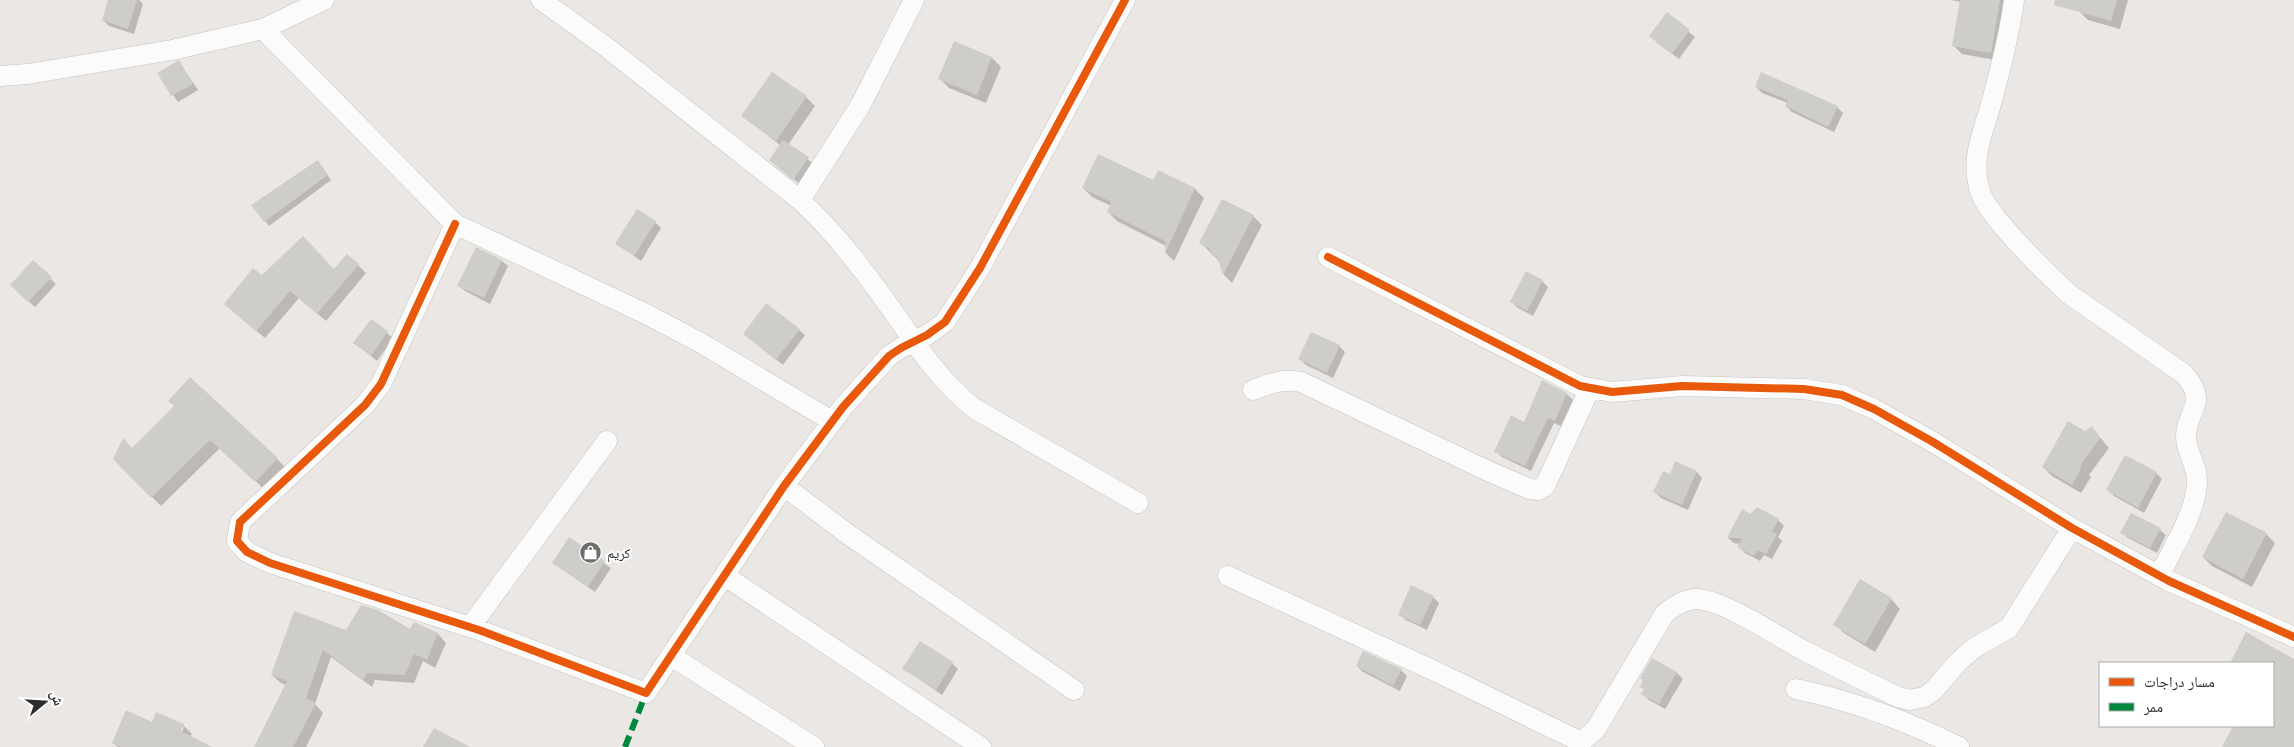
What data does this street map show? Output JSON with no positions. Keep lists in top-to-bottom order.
{
  "places": {
    "shop": ["كريم"]
  },
  "legend": ["مسار دراجات", "ممر"],
  "north": "right"
}
